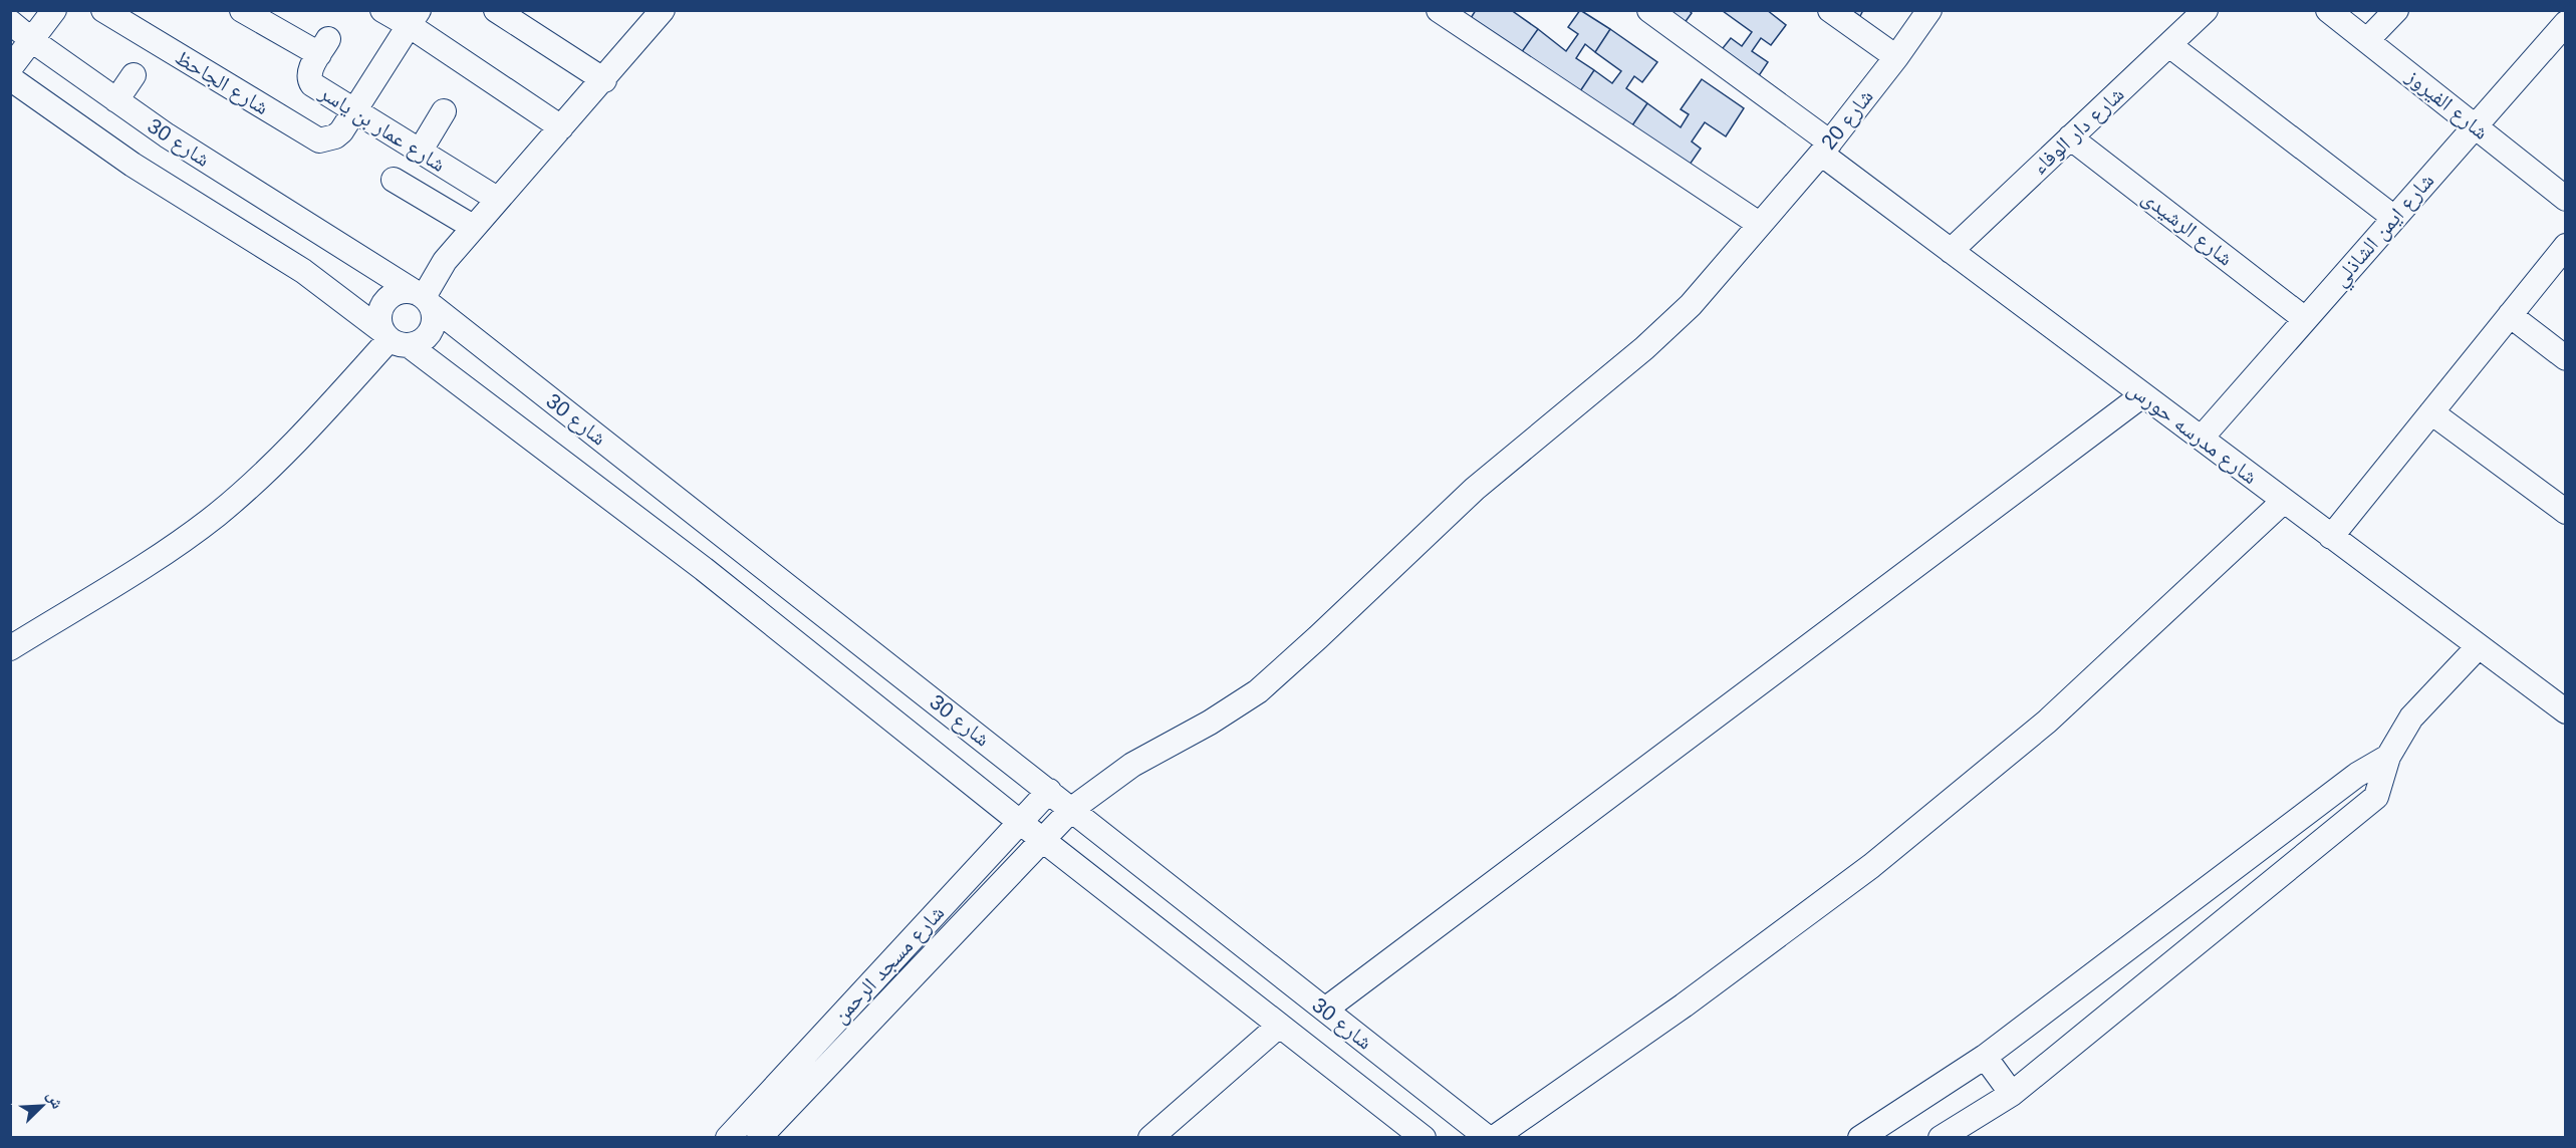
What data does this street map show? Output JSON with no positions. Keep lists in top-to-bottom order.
{
  "streets": {
    "street": [
      "شارع الجاحظ",
      "شارع الفيروز",
      "شارع 20",
      "شارع عمار بن ياسر",
      "شارع دار الوفاء",
      "شارع 30",
      "شارع الرشيدى",
      "شارع ايمن الشاذلي",
      "شارع مدرسه حورس",
      "شارع مسجد الرحمن"
    ]
  },
  "crossings": [
    ["شارع الجاحظ", "شارع عمار بن ياسر"],
    ["شارع الفيروز", "شارع ايمن الشاذلي"],
    ["شارع 20", "شارع 30"],
    ["شارع 20", "شارع مدرسه حورس"],
    ["شارع 20", "شارع مسجد الرحمن"],
    ["شارع دار الوفاء", "شارع الرشيدى"],
    ["شارع دار الوفاء", "شارع مدرسه حورس"],
    ["شارع 30", "شارع مسجد الرحمن"],
    ["شارع الرشيدى", "شارع ايمن الشاذلي"],
    ["شارع ايمن الشاذلي", "شارع مدرسه حورس"]
  ],
  "north": "top right"
}
